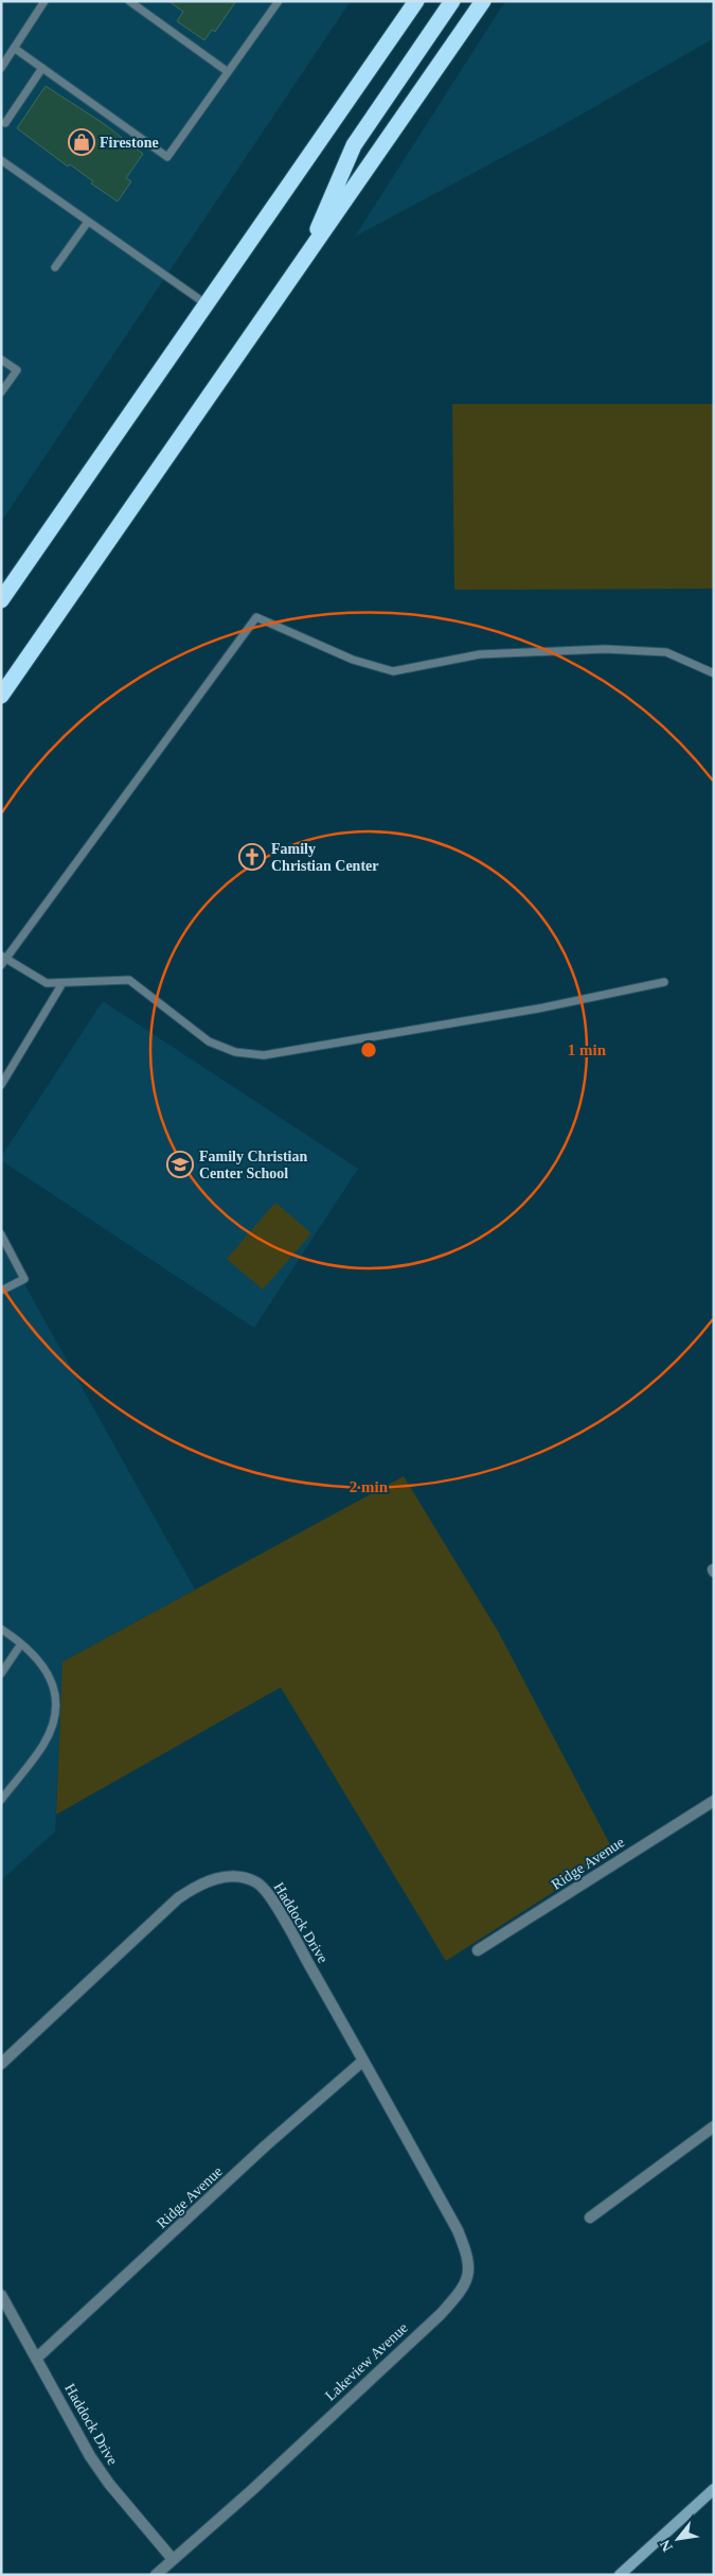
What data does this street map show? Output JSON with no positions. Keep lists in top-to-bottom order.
{
  "streets": {
    "street": ["Ridge Avenue", "Haddock Drive", "Lakeview Avenue"]
  },
  "crossings": [
    ["Ridge Avenue", "Haddock Drive"],
    ["Haddock Drive", "Lakeview Avenue"]
  ],
  "places": {
    "shop": ["Firestone"],
    "church": ["Family Christian Center"],
    "school or university": ["Family Christian Center School"]
  },
  "north": "bottom left",
  "rings": ["1 min", "2 min"]
}
